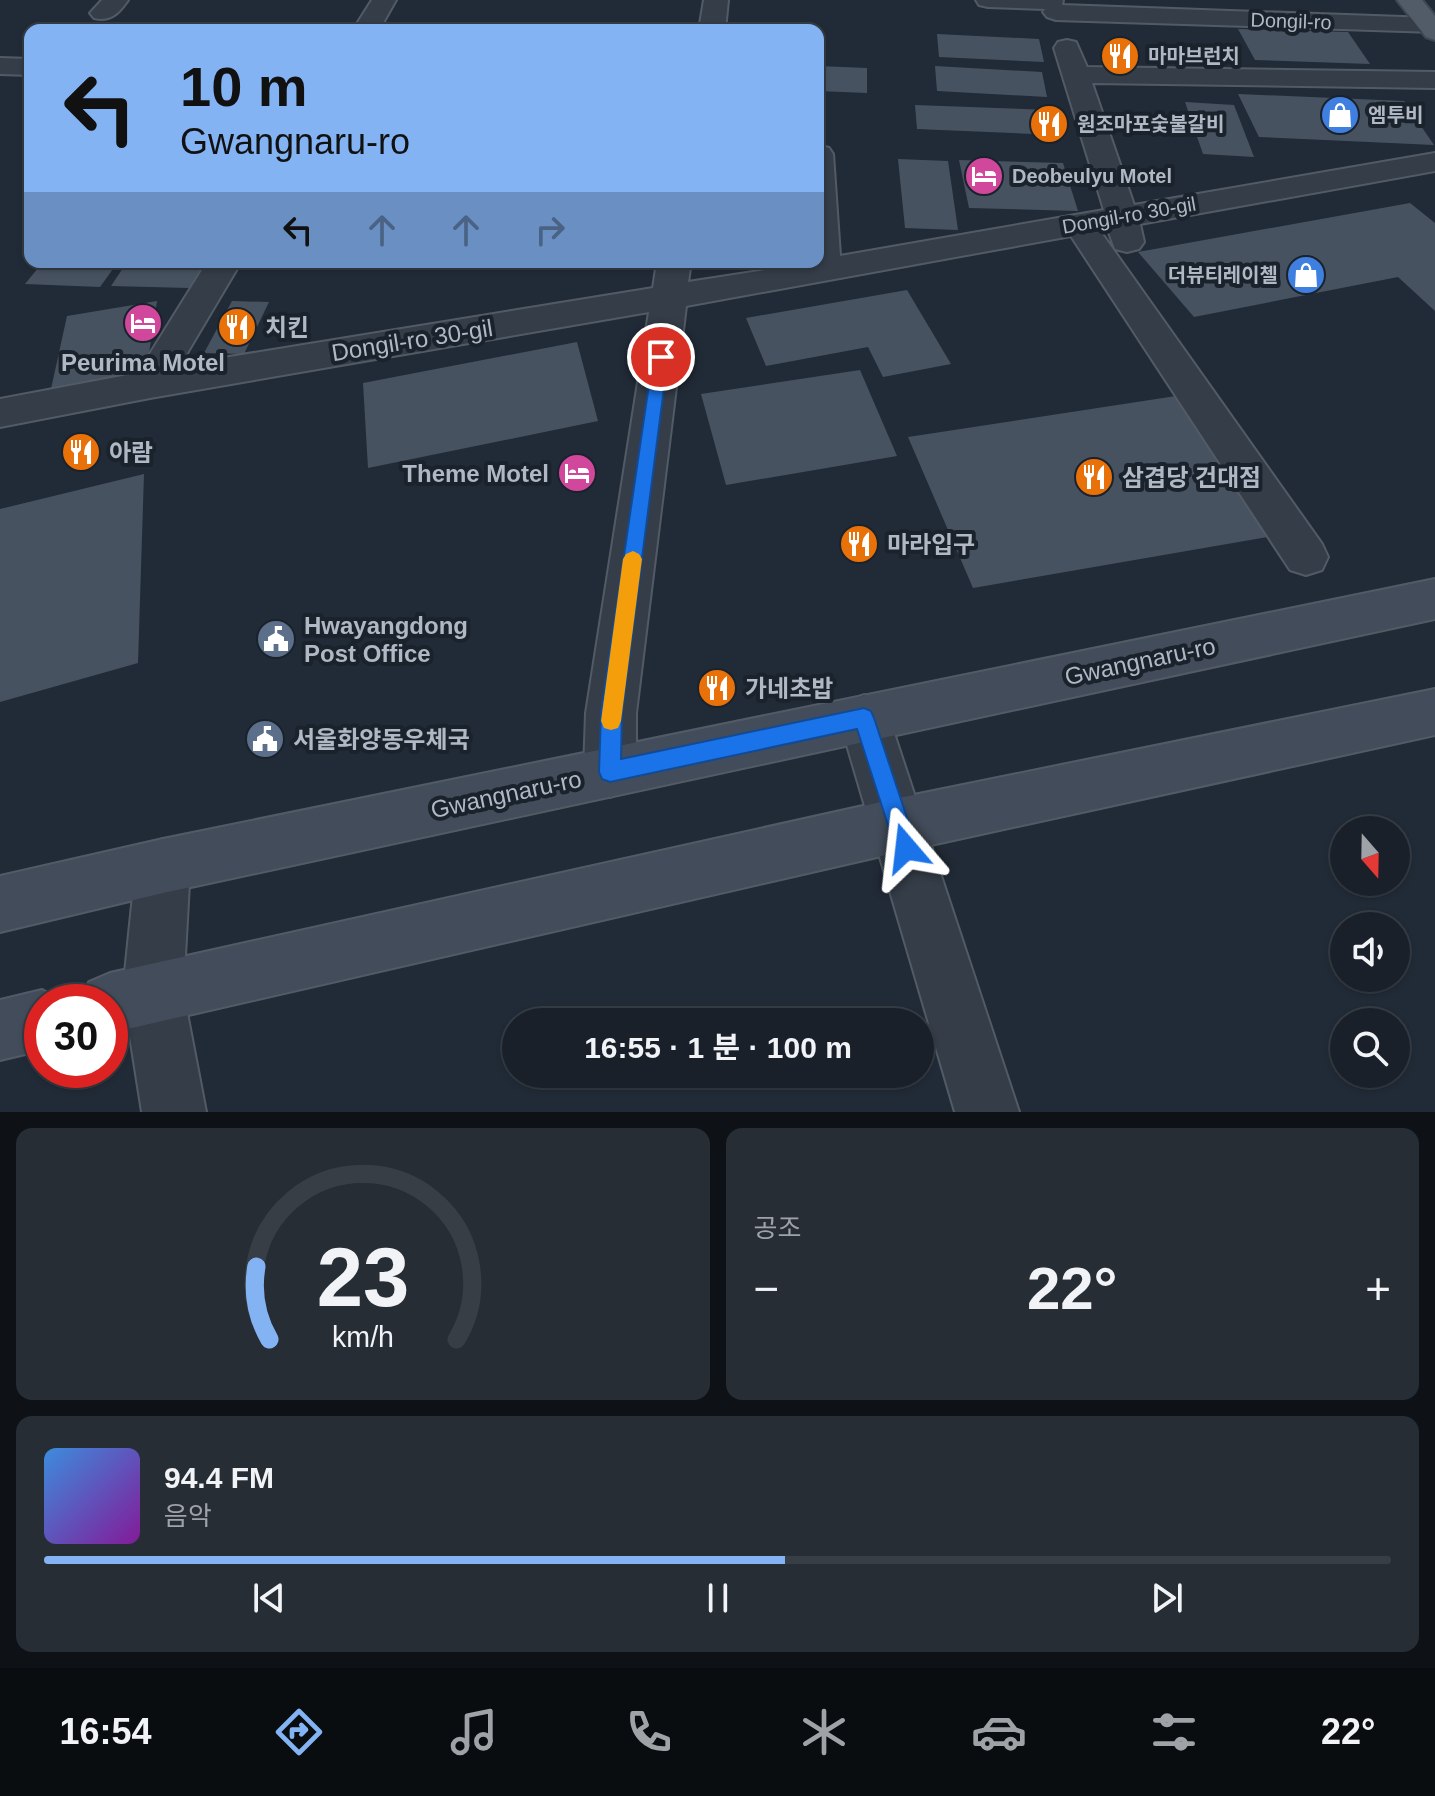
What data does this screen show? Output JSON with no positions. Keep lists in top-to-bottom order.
{
  "streets": {
    "main road": ["Dongil-ro", "Gwangnaru-ro"],
    "street": ["Dongil-ro 30-gil"]
  },
  "places": {
    "restaurant": [
      "마마브런치",
      "원조마포숯불갈비",
      "치킨",
      "아람",
      "삼겹당 건대점",
      "마라입구",
      "가네초밥"
    ],
    "shop": ["엠투비", "더뷰티레이첼"],
    "hotel": ["Deobeulyu Motel", "Peurima Motel", "Theme Motel"],
    "public building": ["Hwayangdong Post Office", "서울화양동우체국"]
  },
  "north": "bottom",
  "page": {
    "turn": ["10 m", "Gwangnaru-ro"],
    "limit": "30",
    "trip": "16:55 · 1 분 · 100 m",
    "tile": "공조",
    "heat": ["−", "22°", "+"],
    "song": ["94.4 FM", "음악"],
    "tabs": ["16:54", "22°"],
    "gauge": ["23", "km/h"]
  }
}
